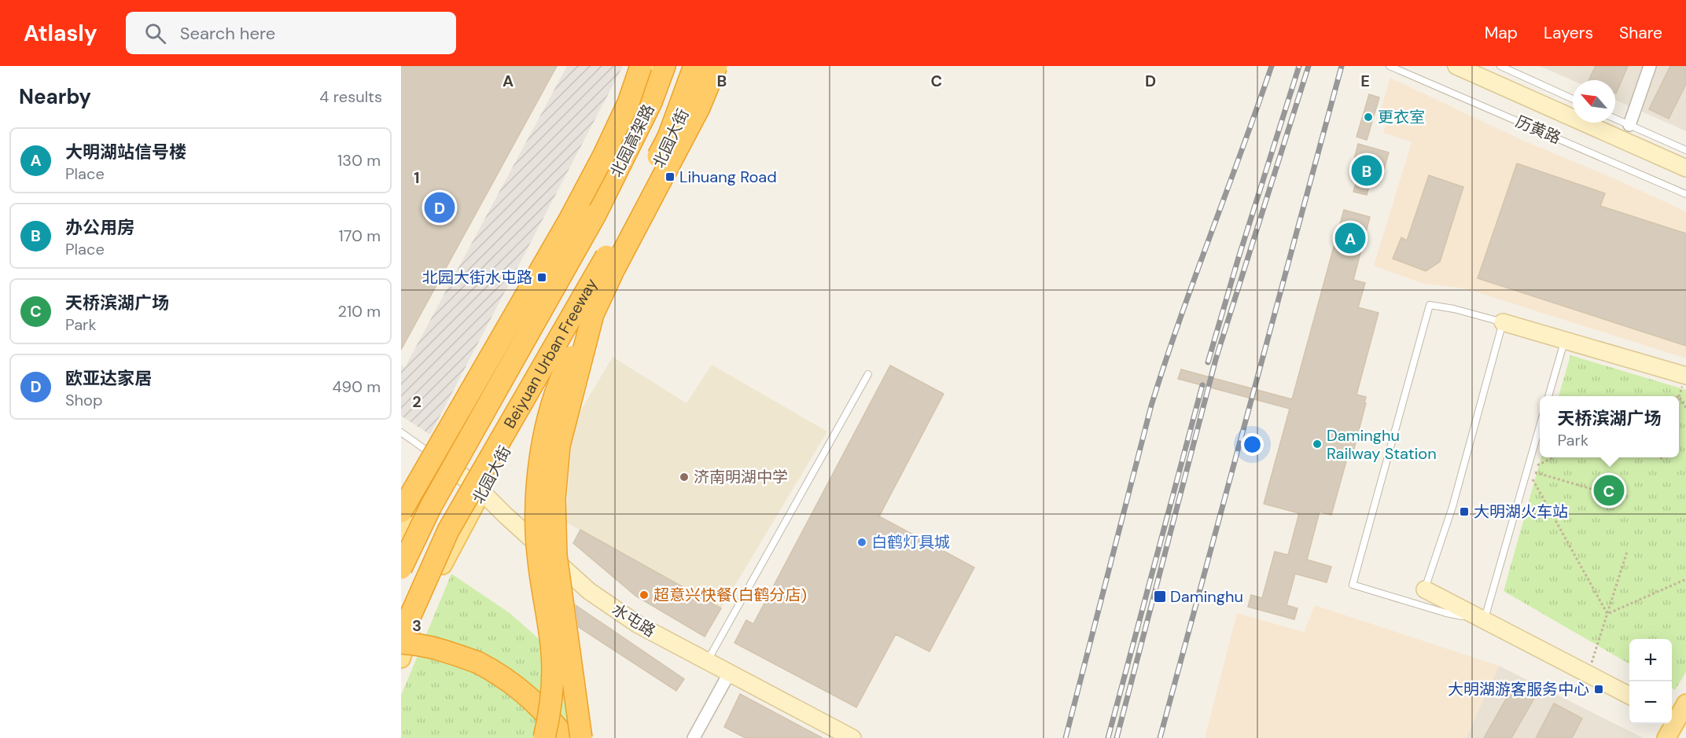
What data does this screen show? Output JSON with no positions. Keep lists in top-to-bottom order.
{
  "streets": {
    "highway": ["北园高架路", "Beiyuan Urban Freeway"],
    "main road": ["北园大街"],
    "street": ["历黄路", "水屯路"]
  },
  "crossings": [
    ["北园大街", "水屯路"],
    ["北园高架路", "Beiyuan Urban Freeway"]
  ],
  "places": {
    "other": [
      "更衣室",
      "Daminghu Railway Station",
      "济南明湖中学",
      "白鹤灯具城",
      "超意兴快餐(白鹤分店)"
    ],
    "transit": [
      "Lihuang Road",
      "北园大街水屯路",
      "大明湖火车站",
      "Daminghu",
      "大明湖游客服务中心"
    ]
  },
  "north": "top left",
  "page": {
    "header": "Atlasly",
    "search": "Search here",
    "nav": ["Map", "Layers", "Share"],
    "heading": ["Nearby", "4 results"],
    "list": [
      {
        "mark": "A",
        "name": "大明湖站信号楼",
        "note": "Place",
        "value": "130 m"
      },
      {
        "mark": "B",
        "name": "办公用房",
        "note": "Place",
        "value": "170 m"
      },
      {
        "mark": "C",
        "name": "天桥滨湖广场",
        "note": "Park",
        "value": "210 m"
      },
      {
        "mark": "D",
        "name": "欧亚达家居",
        "note": "Shop",
        "value": "490 m"
      }
    ],
    "pins": [
      "B",
      "D",
      "A",
      "C"
    ],
    "popup": ["天桥滨湖广场", "Park"],
    "map_buttons": ["+", "−"]
  },
  "grid": {
    "columns": [
      "A",
      "B",
      "C",
      "D",
      "E"
    ],
    "rows": ["1", "2", "3"]
  }
}
